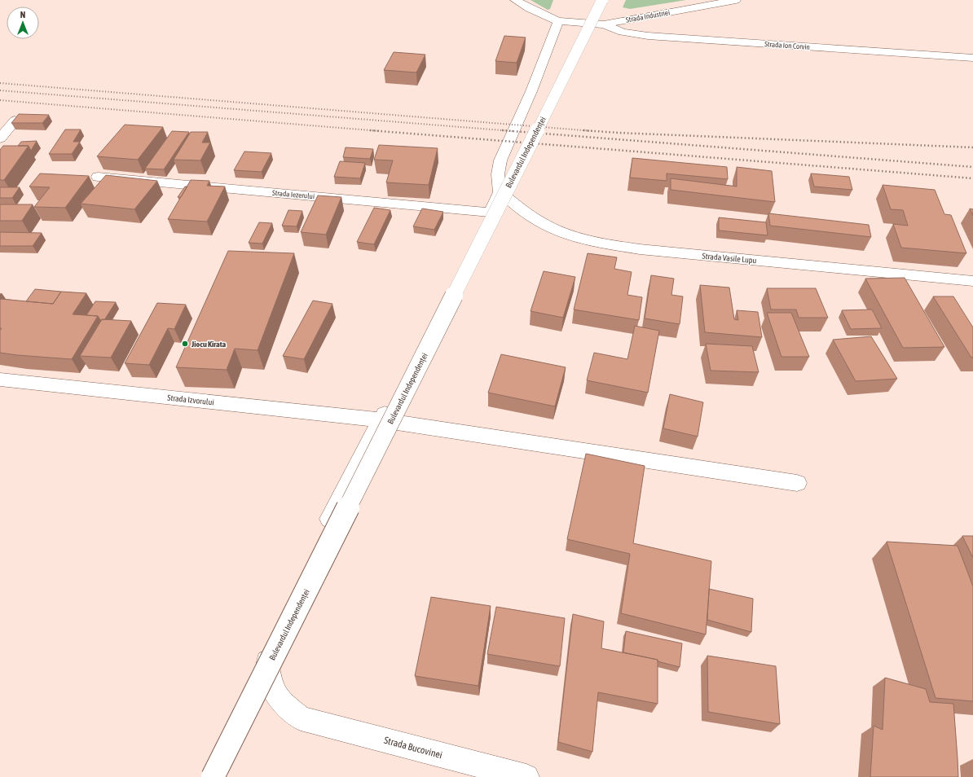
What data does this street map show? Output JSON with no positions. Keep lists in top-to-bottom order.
{
  "streets": {
    "street": [
      "Strada Industriei",
      "Strada Ion Corvin",
      "Bulevardul Independenței",
      "Strada Iezerului",
      "Strada Vasile Lupu",
      "Strada Izvorului",
      "Strada Bucovinei"
    ]
  },
  "crossings": [
    ["Strada Industriei", "Strada Ion Corvin"],
    ["Strada Izvorului", "Strada Bucovinei"]
  ],
  "places": ["Jiocu Kirata"],
  "north": "top"
}
